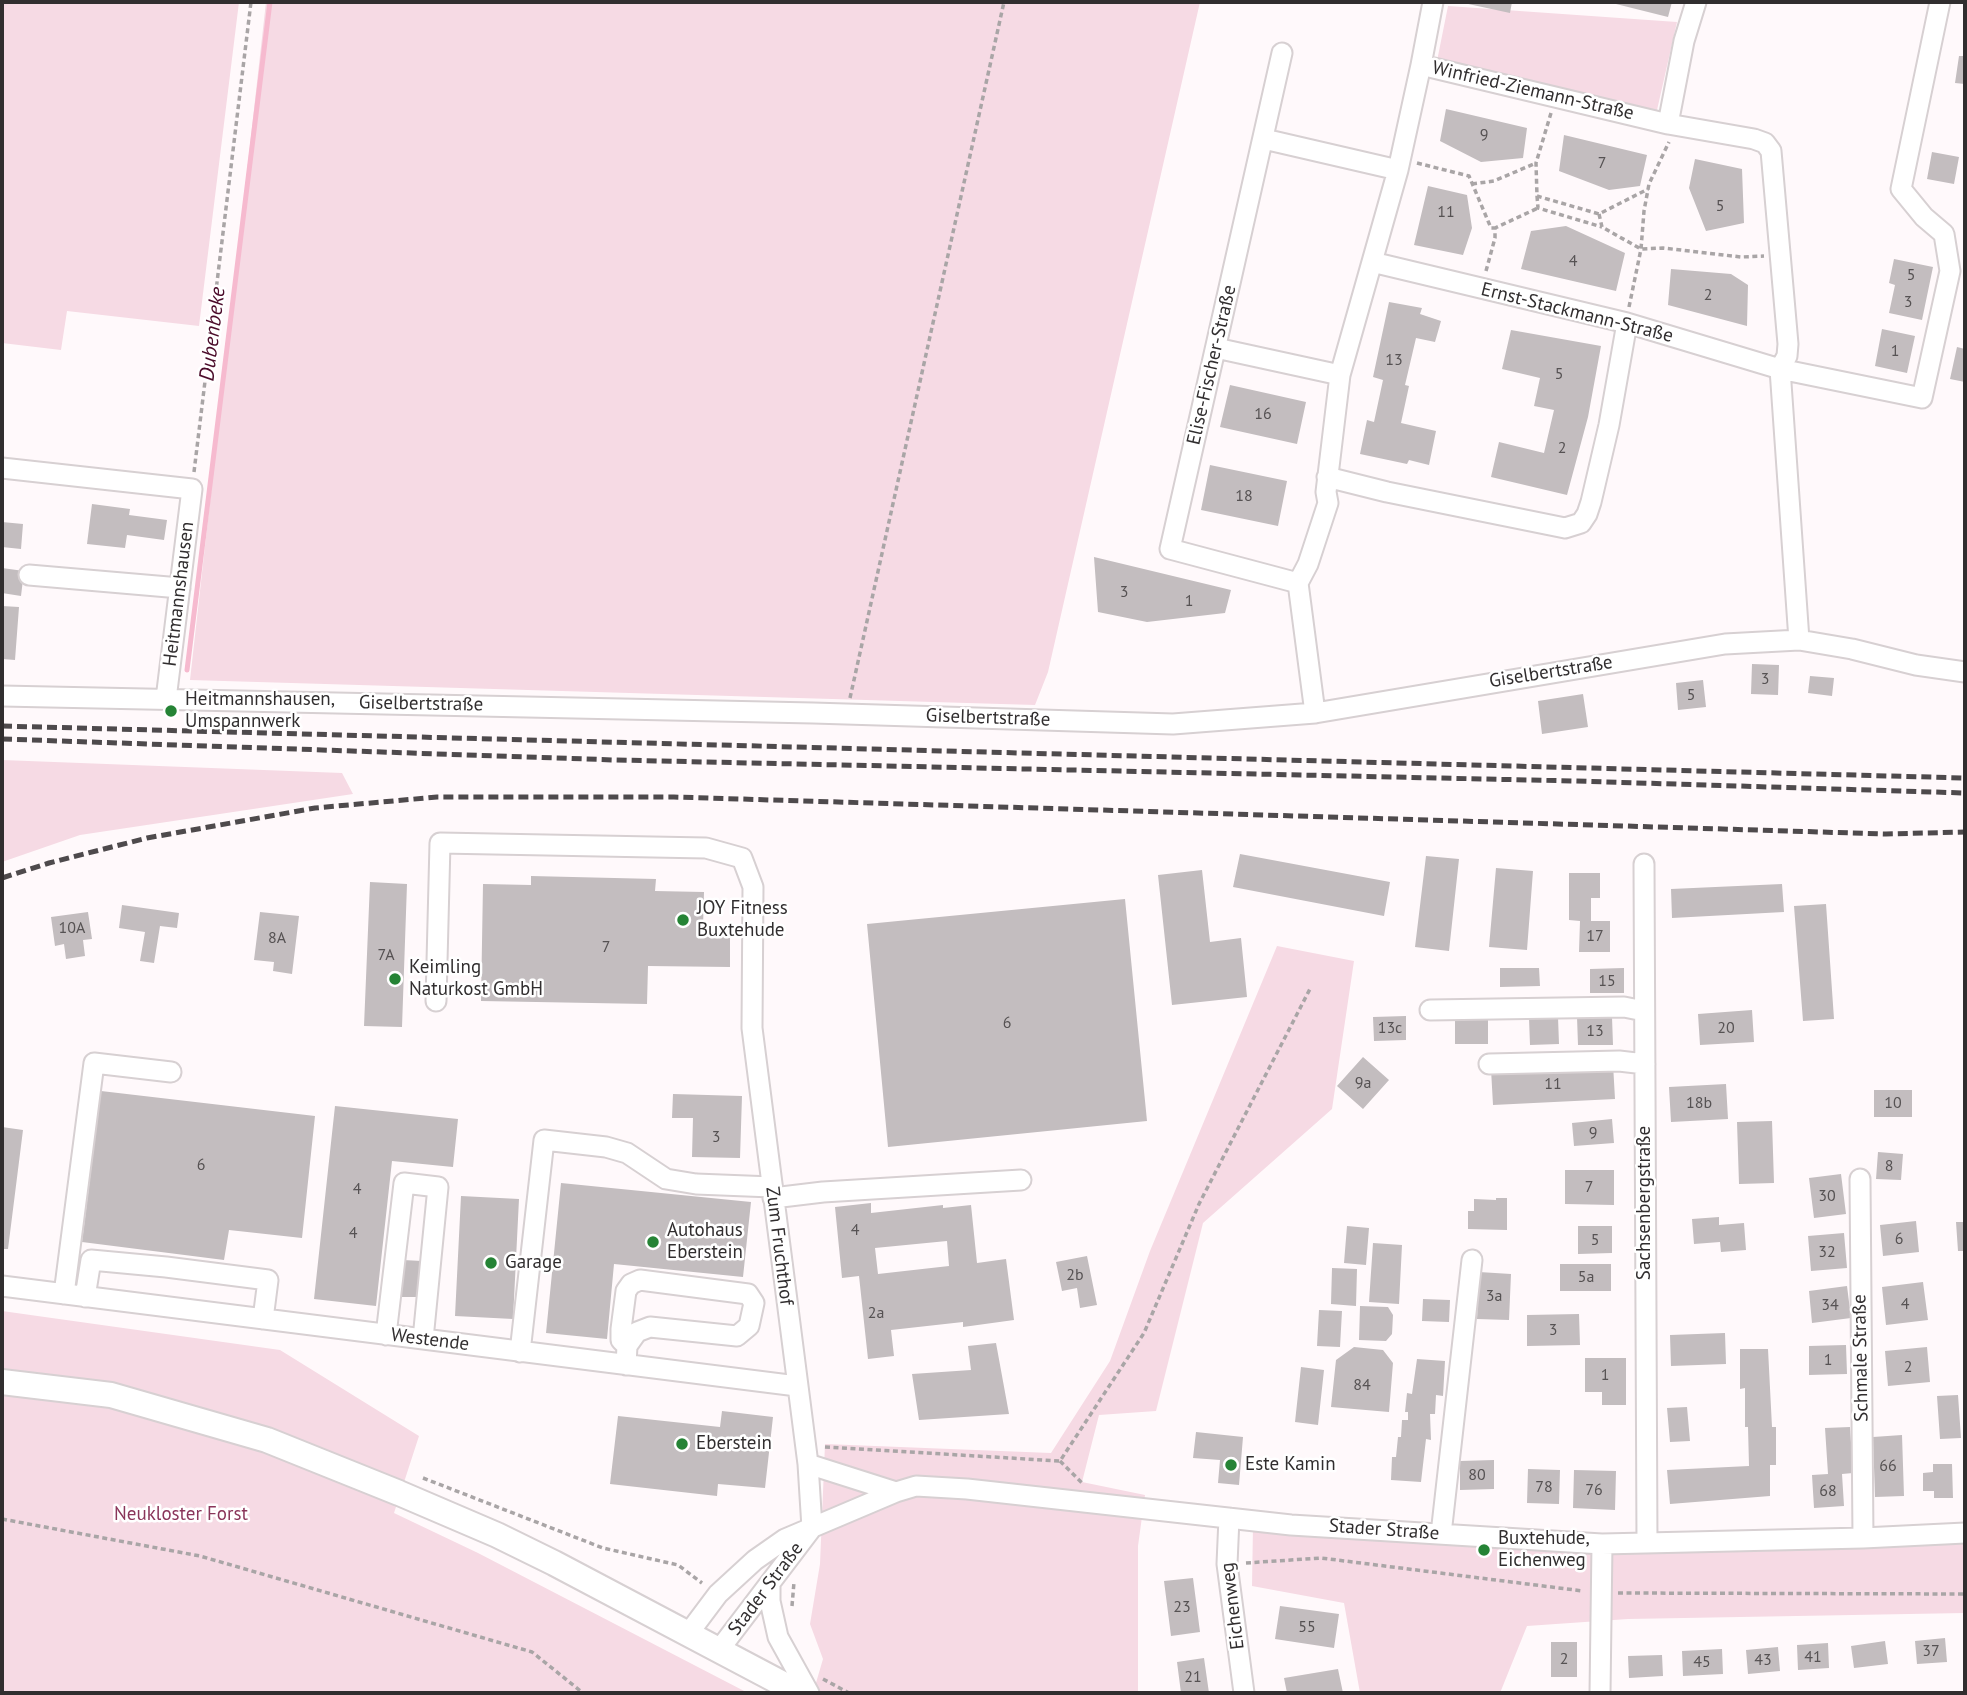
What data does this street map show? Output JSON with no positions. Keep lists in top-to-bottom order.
{
  "streets": {
    "street": [
      "Winfried-Ziemann-Straße",
      "Ernst-Stackmann-Straße",
      "Elise-Fischer-Straße",
      "Heitmannshausen",
      "Giselbertstraße",
      "Sachsenbergstraße",
      "Zum Fruchthof",
      "Westende",
      "Schmale Straße",
      "Stader Straße",
      "Eichenweg"
    ]
  },
  "crossings": [
    ["Winfried-Ziemann-Straße", "Ernst-Stackmann-Straße"],
    ["Winfried-Ziemann-Straße", "Elise-Fischer-Straße"],
    ["Winfried-Ziemann-Straße", "Giselbertstraße"],
    ["Heitmannshausen", "Giselbertstraße"],
    ["Sachsenbergstraße", "Stader Straße"],
    ["Zum Fruchthof", "Westende"],
    ["Zum Fruchthof", "Stader Straße"],
    ["Schmale Straße", "Stader Straße"],
    ["Stader Straße", "Eichenweg"]
  ],
  "water": ["Dubenbeke"],
  "parks": ["Neukloster Forst"],
  "places": [
    "Heitmannshausen, Umspannwerk",
    "JOY Fitness Buxtehude",
    "Keimling Naturkost GmbH",
    "Autohaus Eberstein",
    "Garage",
    "Eberstein",
    "Este Kamin",
    "Buxtehude, Eichenweg"
  ],
  "house_numbers": [
    "9",
    "7",
    "5",
    "11",
    "4",
    "5",
    "2",
    "3",
    "1",
    "13",
    "5",
    "16",
    "2",
    "18",
    "3",
    "1",
    "3",
    "5",
    "10A",
    "17",
    "8A",
    "7",
    "7A",
    "15",
    "6",
    "13c",
    "20",
    "13",
    "9a",
    "11",
    "18b",
    "10",
    "9",
    "3",
    "6",
    "8",
    "7",
    "4",
    "30",
    "4",
    "4",
    "6",
    "5",
    "32",
    "2b",
    "5a",
    "3a",
    "4",
    "34",
    "2a",
    "3",
    "1",
    "2",
    "1",
    "84",
    "66",
    "80",
    "78",
    "76",
    "68",
    "23",
    "55",
    "37",
    "41",
    "2",
    "43",
    "45",
    "21"
  ]
}
